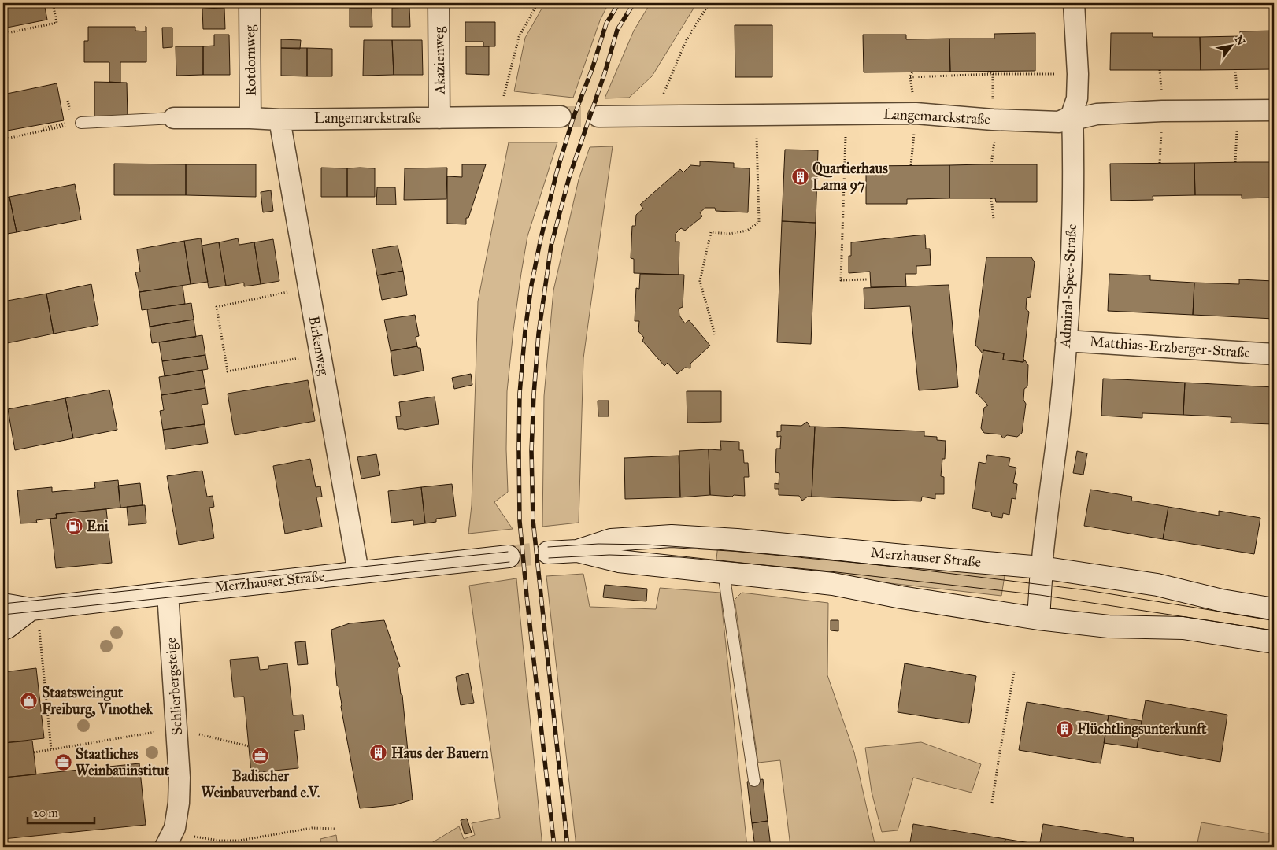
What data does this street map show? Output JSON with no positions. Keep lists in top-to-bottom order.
{
  "streets": {
    "main road": ["Merzhauser Straße"],
    "street": [
      "Rotdornweg",
      "Akazienweg",
      "Langemarckstraße",
      "Admiral-Spee-Straße",
      "Birkenweg",
      "Matthias-Erzberger-Straße",
      "Schlierbergsteige"
    ]
  },
  "crossings": [
    ["Rotdornweg", "Langemarckstraße"],
    ["Akazienweg", "Langemarckstraße"],
    ["Langemarckstraße", "Admiral-Spee-Straße"],
    ["Langemarckstraße", "Birkenweg"],
    ["Admiral-Spee-Straße", "Matthias-Erzberger-Straße"],
    ["Admiral-Spee-Straße", "Merzhauser Straße"],
    ["Birkenweg", "Merzhauser Straße"],
    ["Merzhauser Straße", "Schlierbergsteige"]
  ],
  "places": {
    "building": ["Quartierhaus Lama 97", "Flüchtlingsunterkunft", "Haus der Bauern"],
    "fuel station": ["Eni"],
    "shop": ["Staatsweingut Freiburg, Vinothek"],
    "office": ["Badischer Weinbauverband e.V.", "Staatliches Weinbauinstitut"]
  },
  "scale_bar": "20 m",
  "north": "top right"
}
